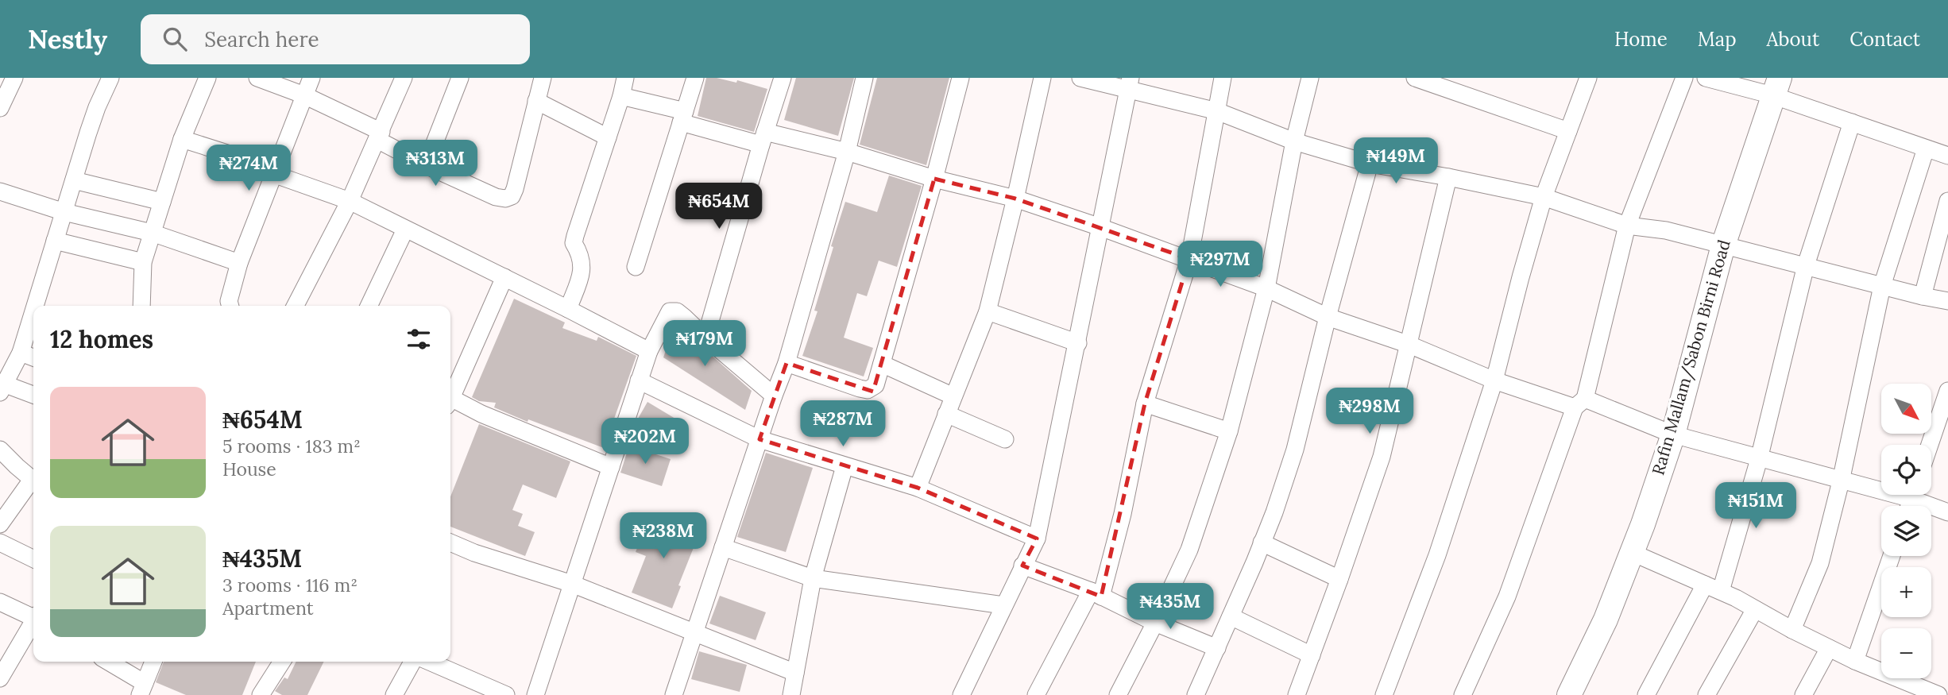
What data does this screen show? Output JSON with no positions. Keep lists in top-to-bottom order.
{
  "streets": {
    "street": ["Rafin Mallam/Sabon Birni Road"]
  },
  "north": "bottom right",
  "page": {
    "header": "Nestly",
    "search": "Search here",
    "nav": [
      "Home",
      "Map",
      "About",
      "Contact"
    ],
    "price": [
      "₦149M",
      "₦313M",
      "₦274M",
      "₦654M",
      "₦297M",
      "₦179M",
      "₦298M",
      "₦287M",
      "₦202M",
      "₦151M",
      "₦238M",
      "₦435M"
    ],
    "heading": "12 homes",
    "list": [
      {
        "name": "₦654M",
        "note": "5 rooms · 183 m² · House"
      },
      {
        "name": "₦435M",
        "note": "3 rooms · 116 m² · Apartment"
      }
    ],
    "map_buttons": ["+", "−"]
  }
}
